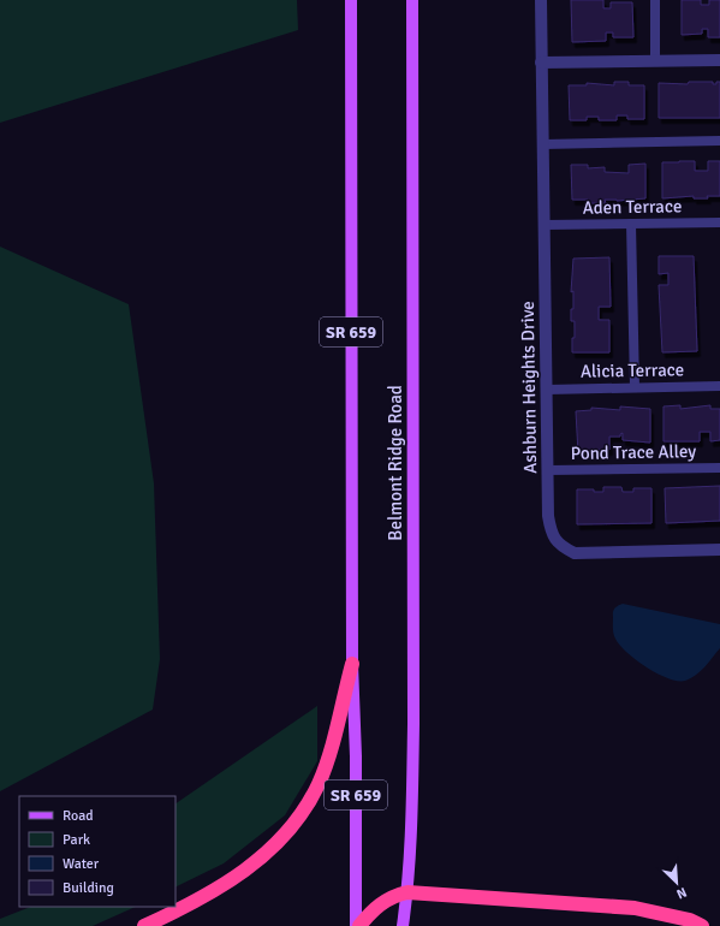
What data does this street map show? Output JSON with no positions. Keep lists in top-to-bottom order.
{
  "streets": {
    "main road": ["SR 659", "Belmont Ridge Road"],
    "street": ["Ashburn Heights Drive"],
    "lane": ["Aden Terrace", "Alicia Terrace", "Pond Trace Alley"]
  },
  "crossings": [
    ["Aden Terrace", "Ashburn Heights Drive"],
    ["Alicia Terrace", "Ashburn Heights Drive"],
    ["Ashburn Heights Drive", "Pond Trace Alley"]
  ],
  "legend": [
    "Road",
    "Park",
    "Water",
    "Building"
  ],
  "north": "bottom right"
}
